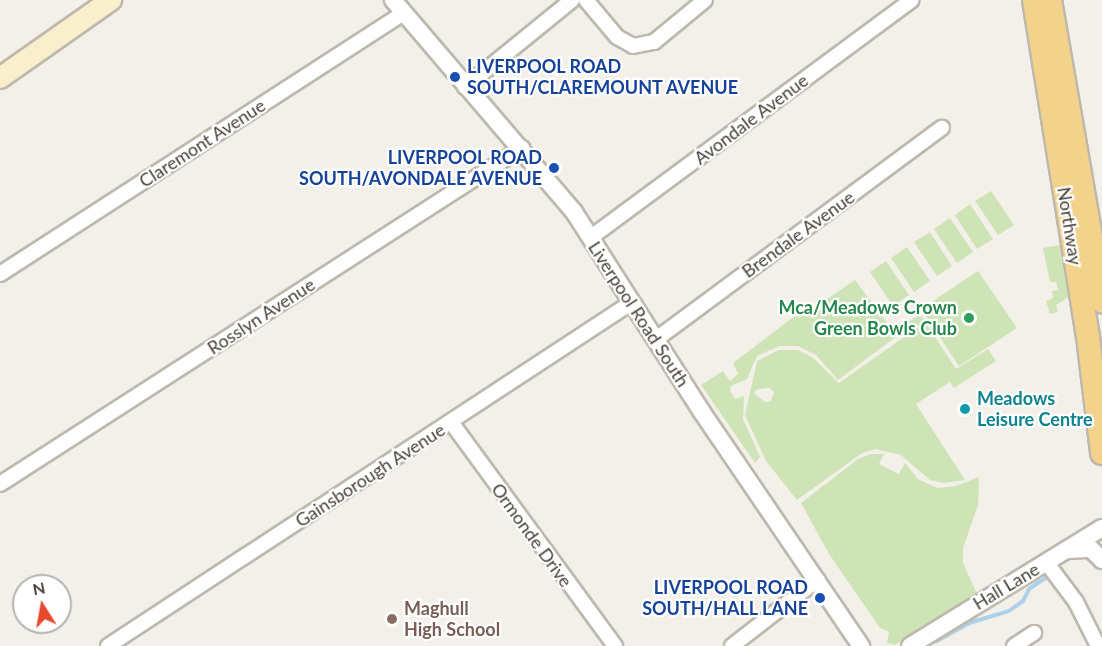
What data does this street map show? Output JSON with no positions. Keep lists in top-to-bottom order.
{
  "streets": {
    "highway": ["Northway"],
    "street": [
      "Avondale Avenue",
      "Claremont Avenue",
      "Brendale Avenue",
      "Liverpool Road South",
      "Rosslyn Avenue",
      "Gainsborough Avenue",
      "Ormonde Drive",
      "Hall Lane"
    ]
  },
  "crossings": [
    ["Avondale Avenue", "Liverpool Road South"],
    ["Claremont Avenue", "Liverpool Road South"],
    ["Brendale Avenue", "Liverpool Road South"],
    ["Liverpool Road South", "Rosslyn Avenue"],
    ["Liverpool Road South", "Gainsborough Avenue"],
    ["Gainsborough Avenue", "Ormonde Drive"]
  ],
  "places": [
    "LIVERPOOL ROAD SOUTH/CLAREMOUNT AVENUE",
    "LIVERPOOL ROAD SOUTH/AVONDALE AVENUE",
    "Mca/Meadows Crown Green Bowls Club",
    "Meadows Leisure Centre",
    "LIVERPOOL ROAD SOUTH/HALL LANE",
    "Maghull High School"
  ],
  "north": "top"
}
